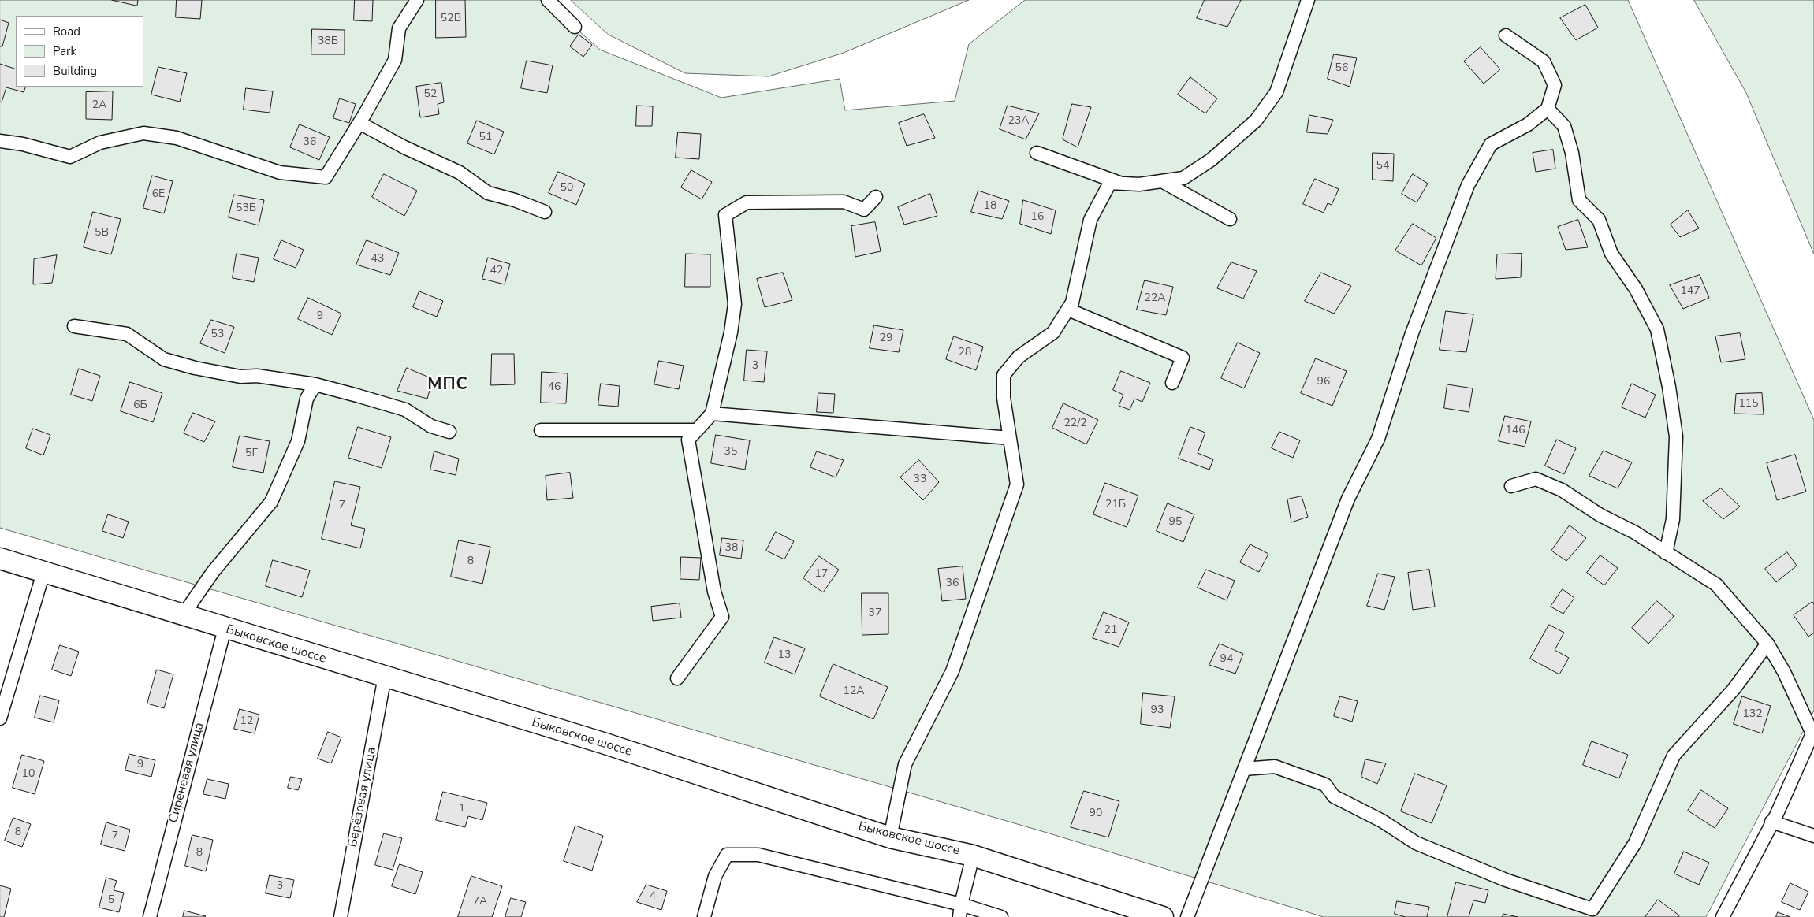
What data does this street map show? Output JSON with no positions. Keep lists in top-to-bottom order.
{
  "streets": {
    "main road": ["Быковское шоссе"],
    "street": ["Сиреневая улица", "Берёзовая улица"]
  },
  "crossings": [
    ["Быковское шоссе", "Сиреневая улица"],
    ["Быковское шоссе", "Берёзовая улица"]
  ],
  "districts": ["МПС"],
  "house_numbers": [
    "52В",
    "38Б",
    "56",
    "52",
    "2А",
    "23А",
    "51",
    "36",
    "54",
    "50",
    "6Е",
    "18",
    "53Б",
    "16",
    "5В",
    "43",
    "42",
    "147",
    "22А",
    "9",
    "53",
    "29",
    "28",
    "3",
    "96",
    "46",
    "115",
    "6Б",
    "22/2",
    "146",
    "35",
    "5Г",
    "33",
    "21Б",
    "7",
    "95",
    "38",
    "8",
    "17",
    "36",
    "37",
    "21",
    "13",
    "94",
    "12А",
    "93",
    "132",
    "12",
    "9",
    "10",
    "1",
    "90",
    "8",
    "7",
    "8",
    "3",
    "4",
    "5",
    "7А"
  ],
  "legend": ["Road", "Park", "Building"]
}
